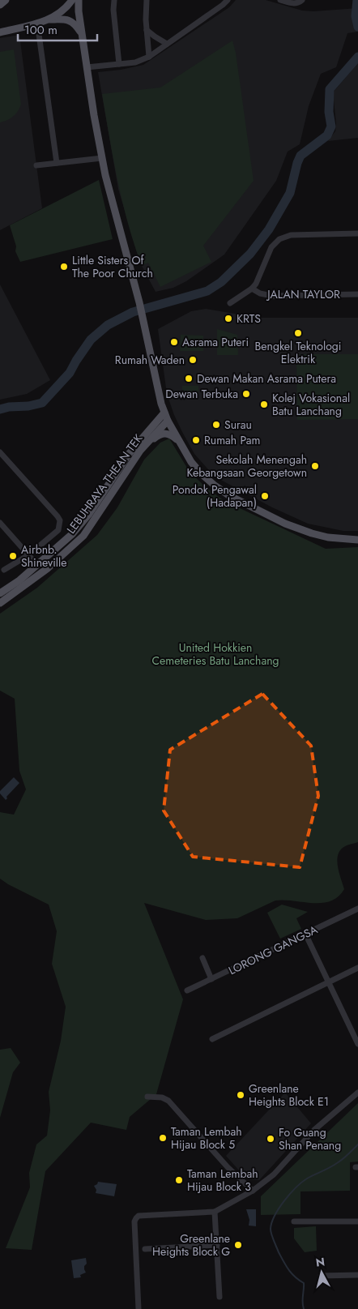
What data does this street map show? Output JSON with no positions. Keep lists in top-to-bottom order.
{
  "streets": {
    "main road": ["LEBUHRAYA THEAN TEK"],
    "street": ["JALAN TAYLOR", "LORONG GANGSA"]
  },
  "parks": ["United Hokkien Cemeteries Batu Lanchang"],
  "places": [
    "Little Sisters Of The Poor Church",
    "KRTS",
    "Bengkel Teknologi Elektrik",
    "Asrama Puteri",
    "Rumah Waden",
    "Dewan Makan Asrama Putera",
    "Dewan Terbuka",
    "Kolej Vokasional Batu Lanchang",
    "Surau",
    "Rumah Pam",
    "Sekolah Menengah Kebangsaan Georgetown",
    "Pondok Pengawal (Hadapan)",
    "Airbnb. Shineville",
    "Greenlane Heights Block E1",
    "Taman Lembah Hijau Block 5",
    "Fo Guang Shan Penang",
    "Taman Lembah Hijau Block 3",
    "Greenlane Heights Block G"
  ],
  "scale_bar": "100 m",
  "north": "top"
}
